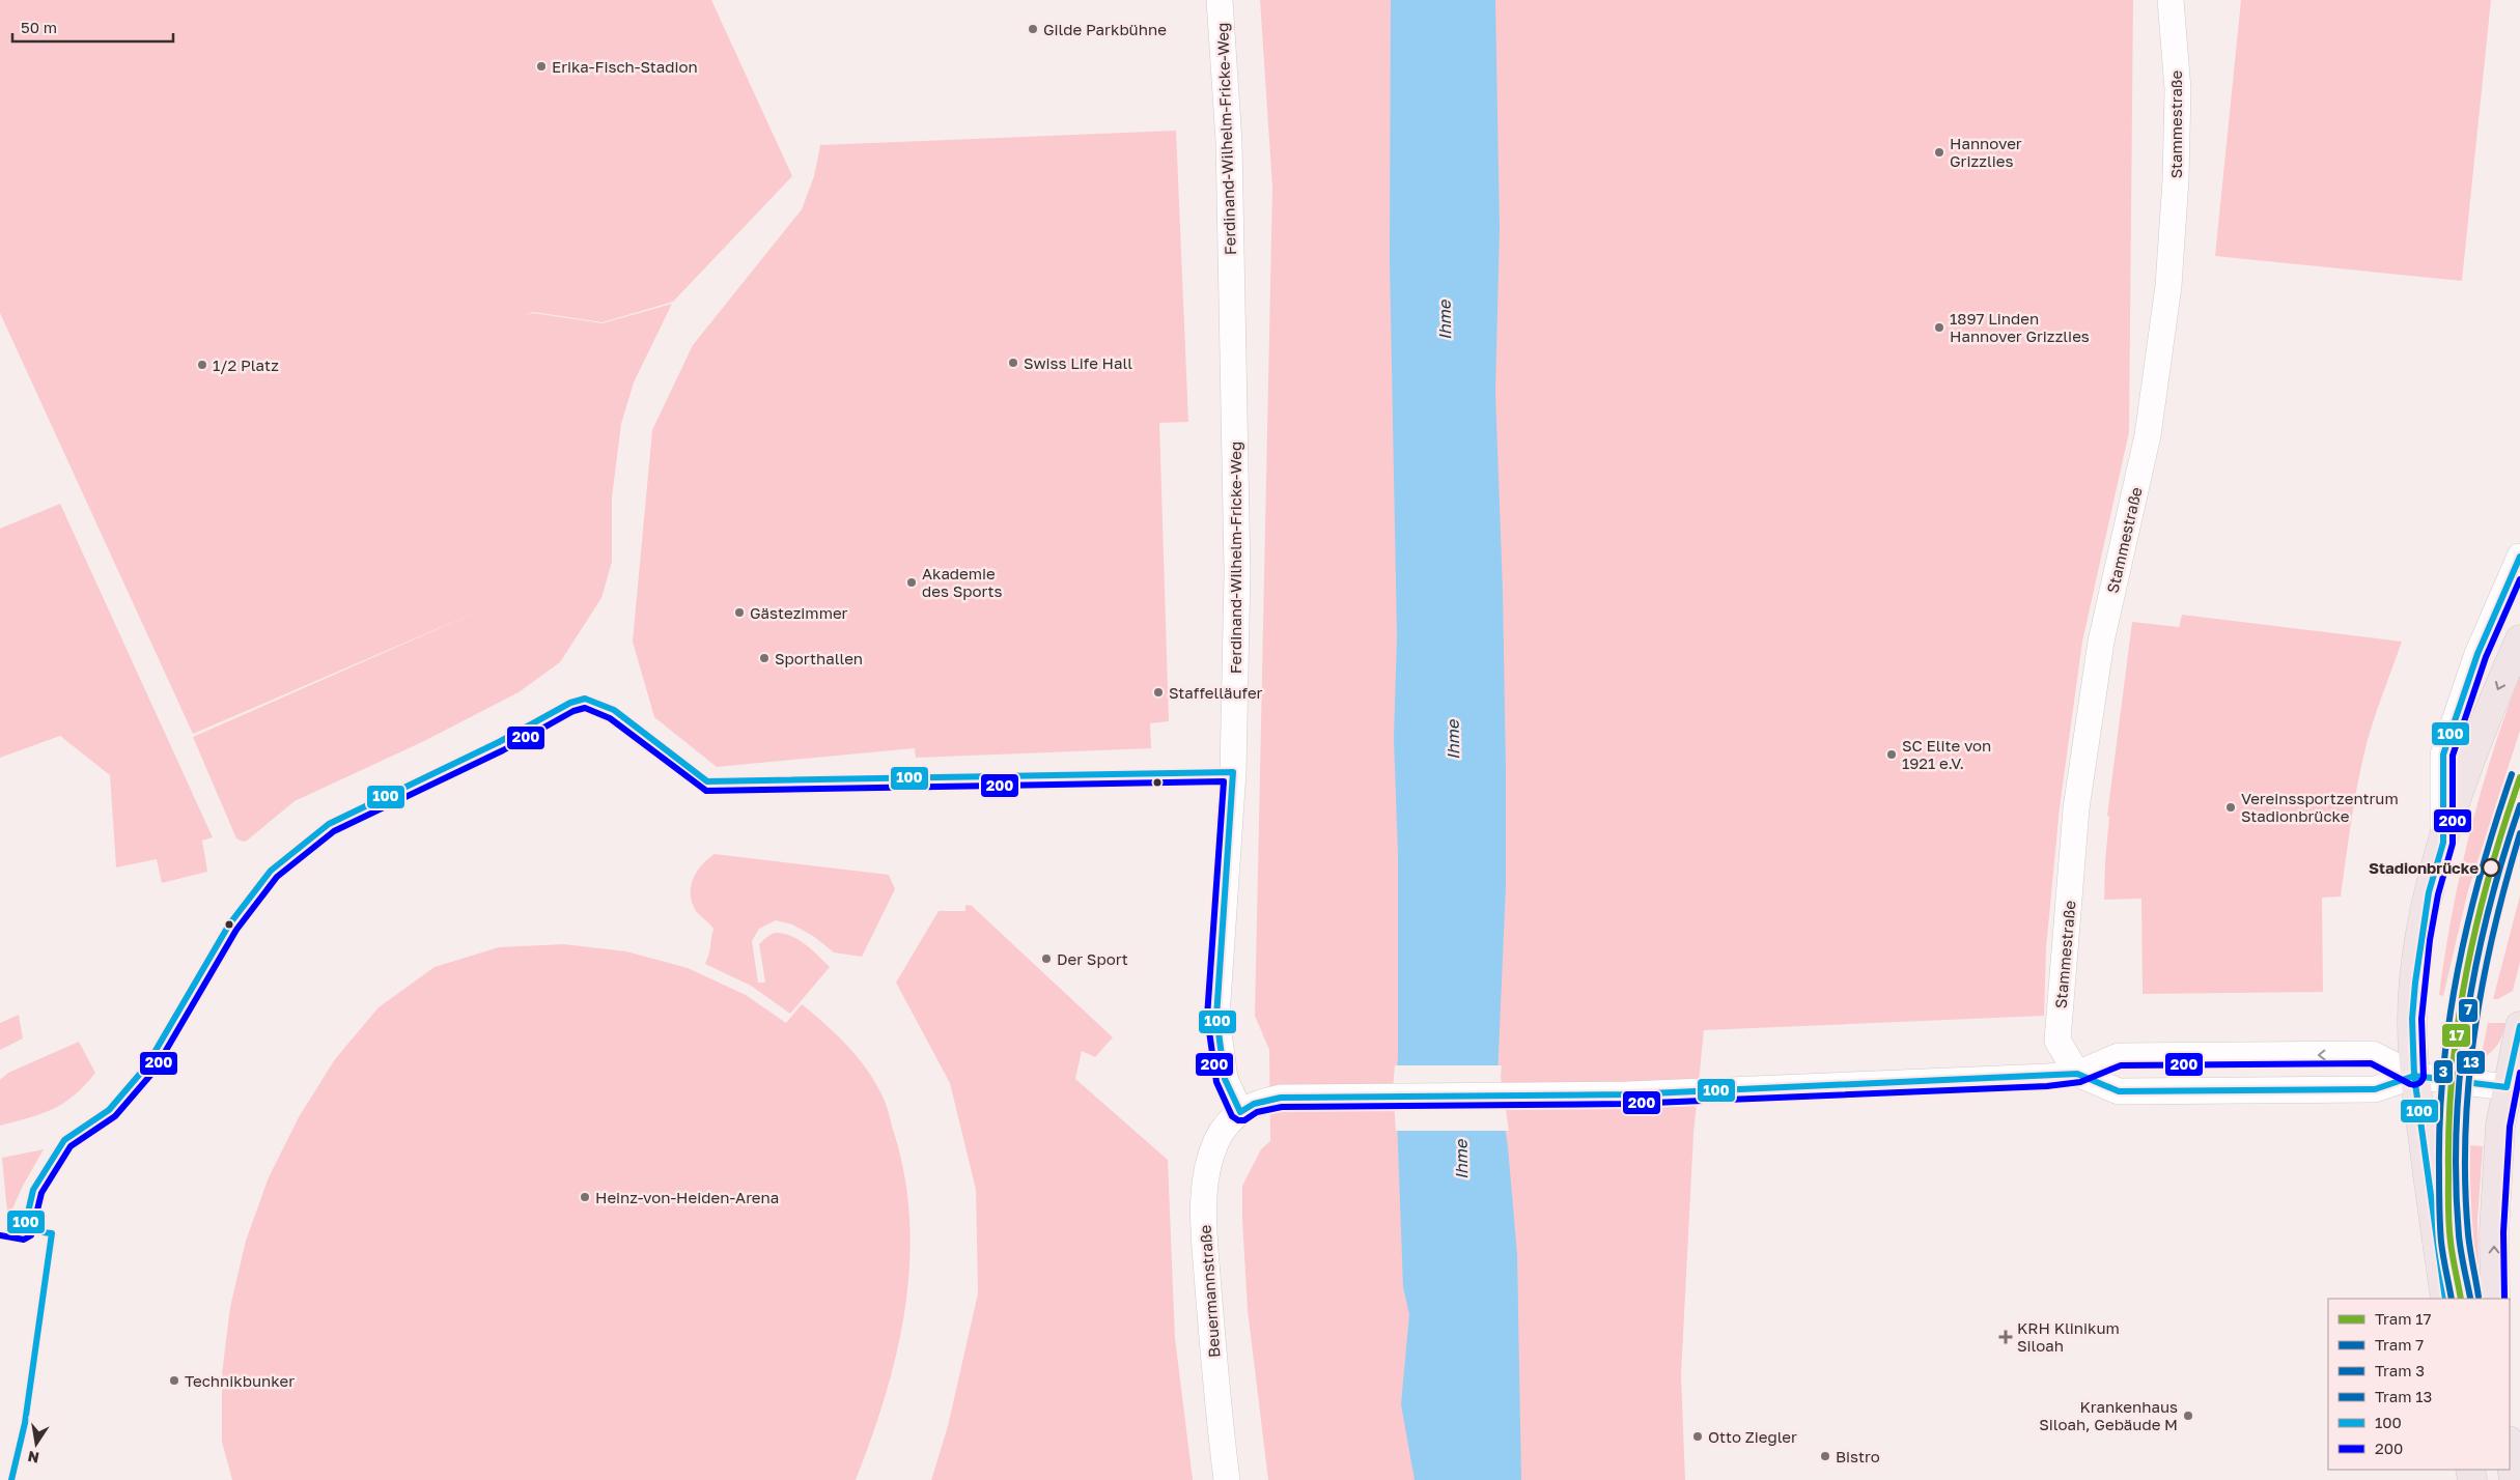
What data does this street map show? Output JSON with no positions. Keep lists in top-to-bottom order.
{
  "streets": {
    "street": ["Stammestraße", "Ferdinand-Wilhelm-Fricke-Weg", "Beuermannstraße"]
  },
  "crossings": [
    ["Ferdinand-Wilhelm-Fricke-Weg", "Beuermannstraße"]
  ],
  "water": ["Ihme"],
  "places": {
    "other": [
      "Gilde Parkbühne",
      "Erika-Fisch-Stadion",
      "Hannover Grizzlies",
      "1897 Linden Hannover Grizzlies",
      "Swiss Life Hall",
      "1/2 Platz",
      "Akademie des Sports",
      "Gästezimmer",
      "Sporthallen",
      "Staffelläufer",
      "SC Elite von 1921 e.V.",
      "Vereinssportzentrum Stadionbrücke",
      "Stadionbrücke",
      "Der Sport",
      "Heinz-von-Heiden-Arena",
      "Technikbunker",
      "Krankenhaus Siloah, Gebäude M",
      "Otto Ziegler",
      "Bistro"
    ],
    "health": ["KRH Klinikum Siloah"]
  },
  "lines": [
    "transit line 100",
    "transit line 200",
    "tram line 3",
    "tram line 17",
    "tram line 7",
    "tram line 13"
  ],
  "legend": [
    "Tram 17",
    "Tram 7",
    "Tram 3",
    "Tram 13",
    "100",
    "200"
  ],
  "scale_bar": "50 m",
  "north": "bottom"
}
